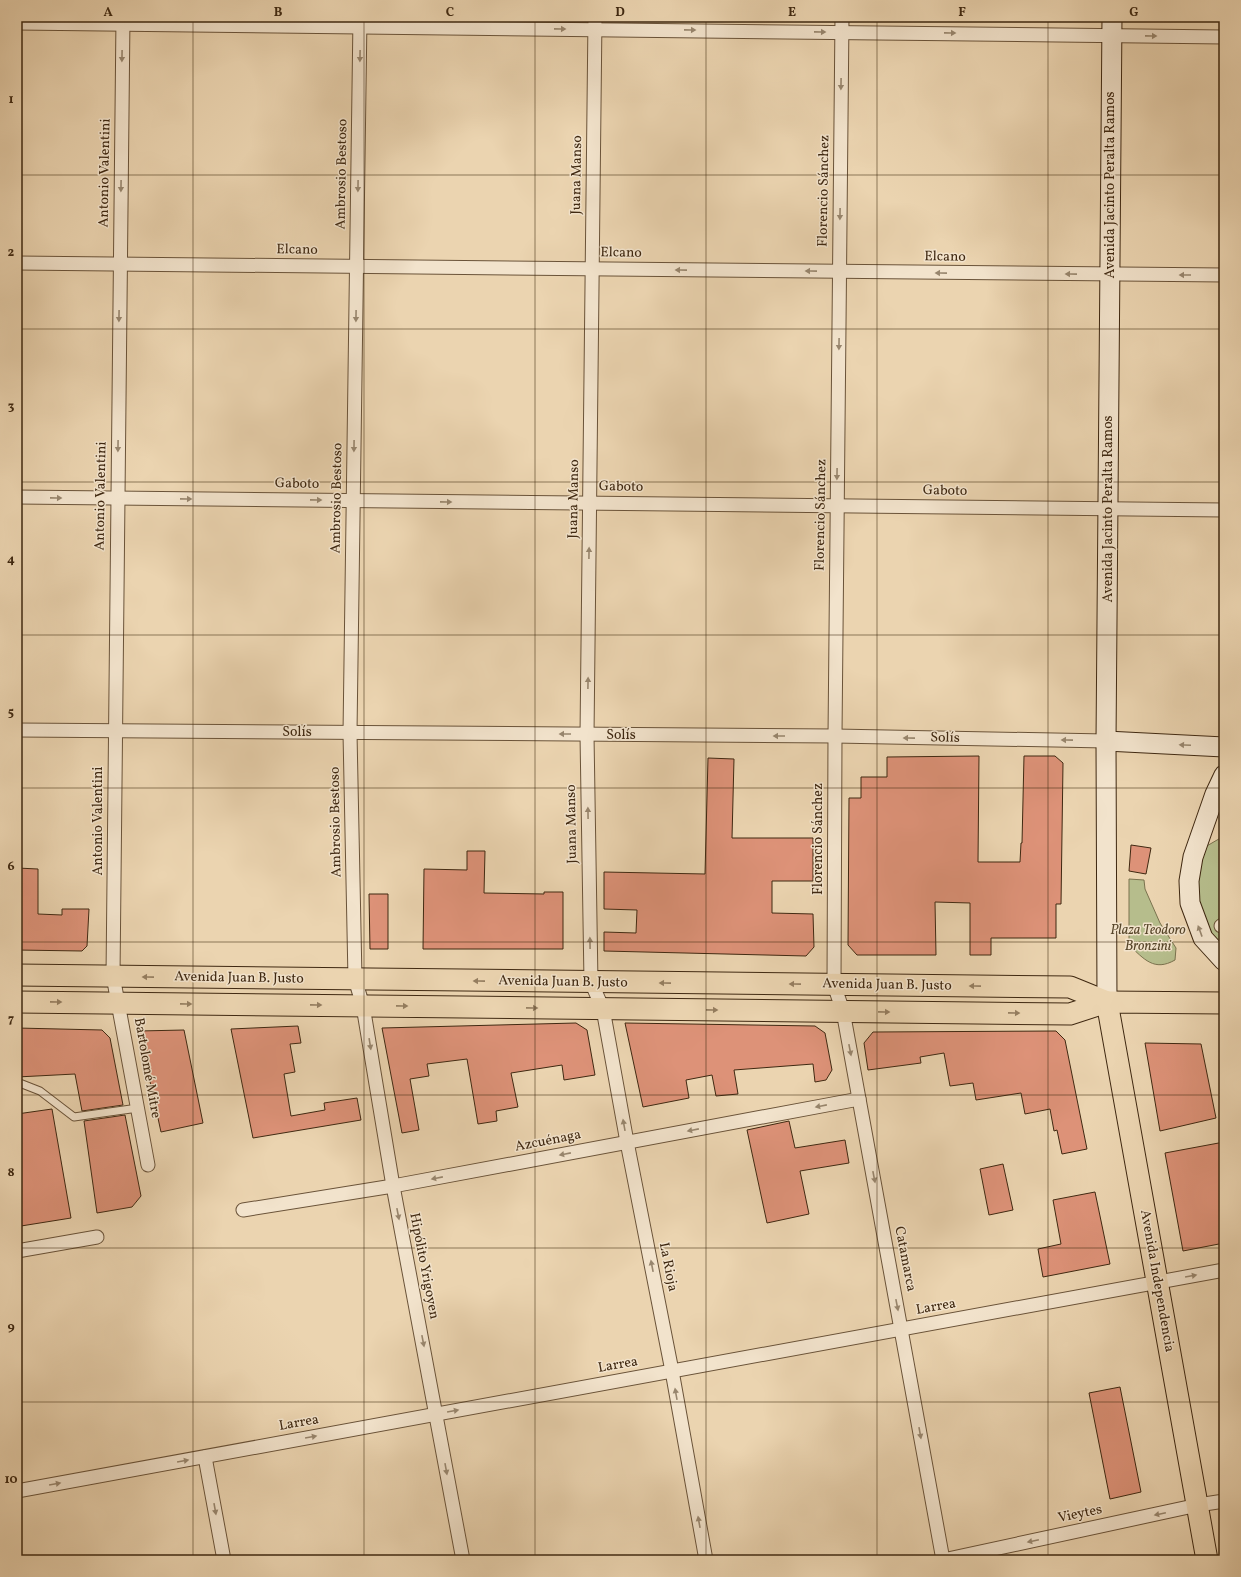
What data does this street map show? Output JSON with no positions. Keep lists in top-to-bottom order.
{
  "streets": {
    "main road": [
      "Avenida Jacinto Peralta Ramos",
      "Solís",
      "Avenida Juan B. Justo",
      "Avenida Independencia"
    ],
    "street": [
      "Antonio Valentini",
      "Ambrosio Bestoso",
      "Juana Manso",
      "Florencio Sánchez",
      "Elcano",
      "Gaboto",
      "Bartolomé Mitre",
      "Azcuénaga",
      "Catamarca",
      "Hipólito Yrigoyen",
      "La Rioja",
      "Larrea",
      "Vieytes"
    ]
  },
  "crossings": [
    ["Antonio Valentini", "Elcano"],
    ["Antonio Valentini", "Gaboto"],
    ["Antonio Valentini", "Solís"],
    ["Antonio Valentini", "Avenida Juan B. Justo"],
    ["Antonio Valentini", "Bartolomé Mitre"],
    ["Ambrosio Bestoso", "Elcano"],
    ["Ambrosio Bestoso", "Gaboto"],
    ["Ambrosio Bestoso", "Solís"],
    ["Ambrosio Bestoso", "Avenida Juan B. Justo"],
    ["Ambrosio Bestoso", "Hipólito Yrigoyen"],
    ["Juana Manso", "Elcano"],
    ["Juana Manso", "Gaboto"],
    ["Juana Manso", "Solís"],
    ["Juana Manso", "Avenida Juan B. Justo"],
    ["Juana Manso", "La Rioja"],
    ["Avenida Jacinto Peralta Ramos", "Elcano"],
    ["Avenida Jacinto Peralta Ramos", "Gaboto"],
    ["Avenida Jacinto Peralta Ramos", "Solís"],
    ["Avenida Jacinto Peralta Ramos", "Avenida Juan B. Justo"],
    ["Avenida Jacinto Peralta Ramos", "Avenida Independencia"],
    ["Florencio Sánchez", "Elcano"],
    ["Florencio Sánchez", "Gaboto"],
    ["Florencio Sánchez", "Solís"],
    ["Florencio Sánchez", "Avenida Juan B. Justo"],
    ["Florencio Sánchez", "Catamarca"],
    ["Avenida Juan B. Justo", "Bartolomé Mitre"],
    ["Avenida Juan B. Justo", "Catamarca"],
    ["Avenida Juan B. Justo", "Hipólito Yrigoyen"],
    ["Avenida Juan B. Justo", "La Rioja"],
    ["Avenida Juan B. Justo", "Avenida Independencia"],
    ["Azcuénaga", "Catamarca"],
    ["Azcuénaga", "Hipólito Yrigoyen"],
    ["Azcuénaga", "La Rioja"],
    ["Catamarca", "Larrea"],
    ["Catamarca", "Vieytes"],
    ["Hipólito Yrigoyen", "Larrea"],
    ["La Rioja", "Larrea"],
    ["Avenida Independencia", "Larrea"],
    ["Avenida Independencia", "Vieytes"]
  ],
  "one_way": [
    "Antonio Valentini",
    "Ambrosio Bestoso",
    "Juana Manso",
    "Florencio Sánchez",
    "Elcano",
    "Gaboto",
    "Solís",
    "Azcuénaga",
    "Catamarca",
    "Hipólito Yrigoyen",
    "La Rioja",
    "Larrea",
    "Vieytes"
  ],
  "parks": ["Plaza Teodoro Bronzini"],
  "grid": {
    "columns": [
      "A",
      "B",
      "C",
      "D",
      "E",
      "F",
      "G"
    ],
    "rows": [
      "1",
      "2",
      "3",
      "4",
      "5",
      "6",
      "7",
      "8",
      "9",
      "10"
    ]
  }
}
